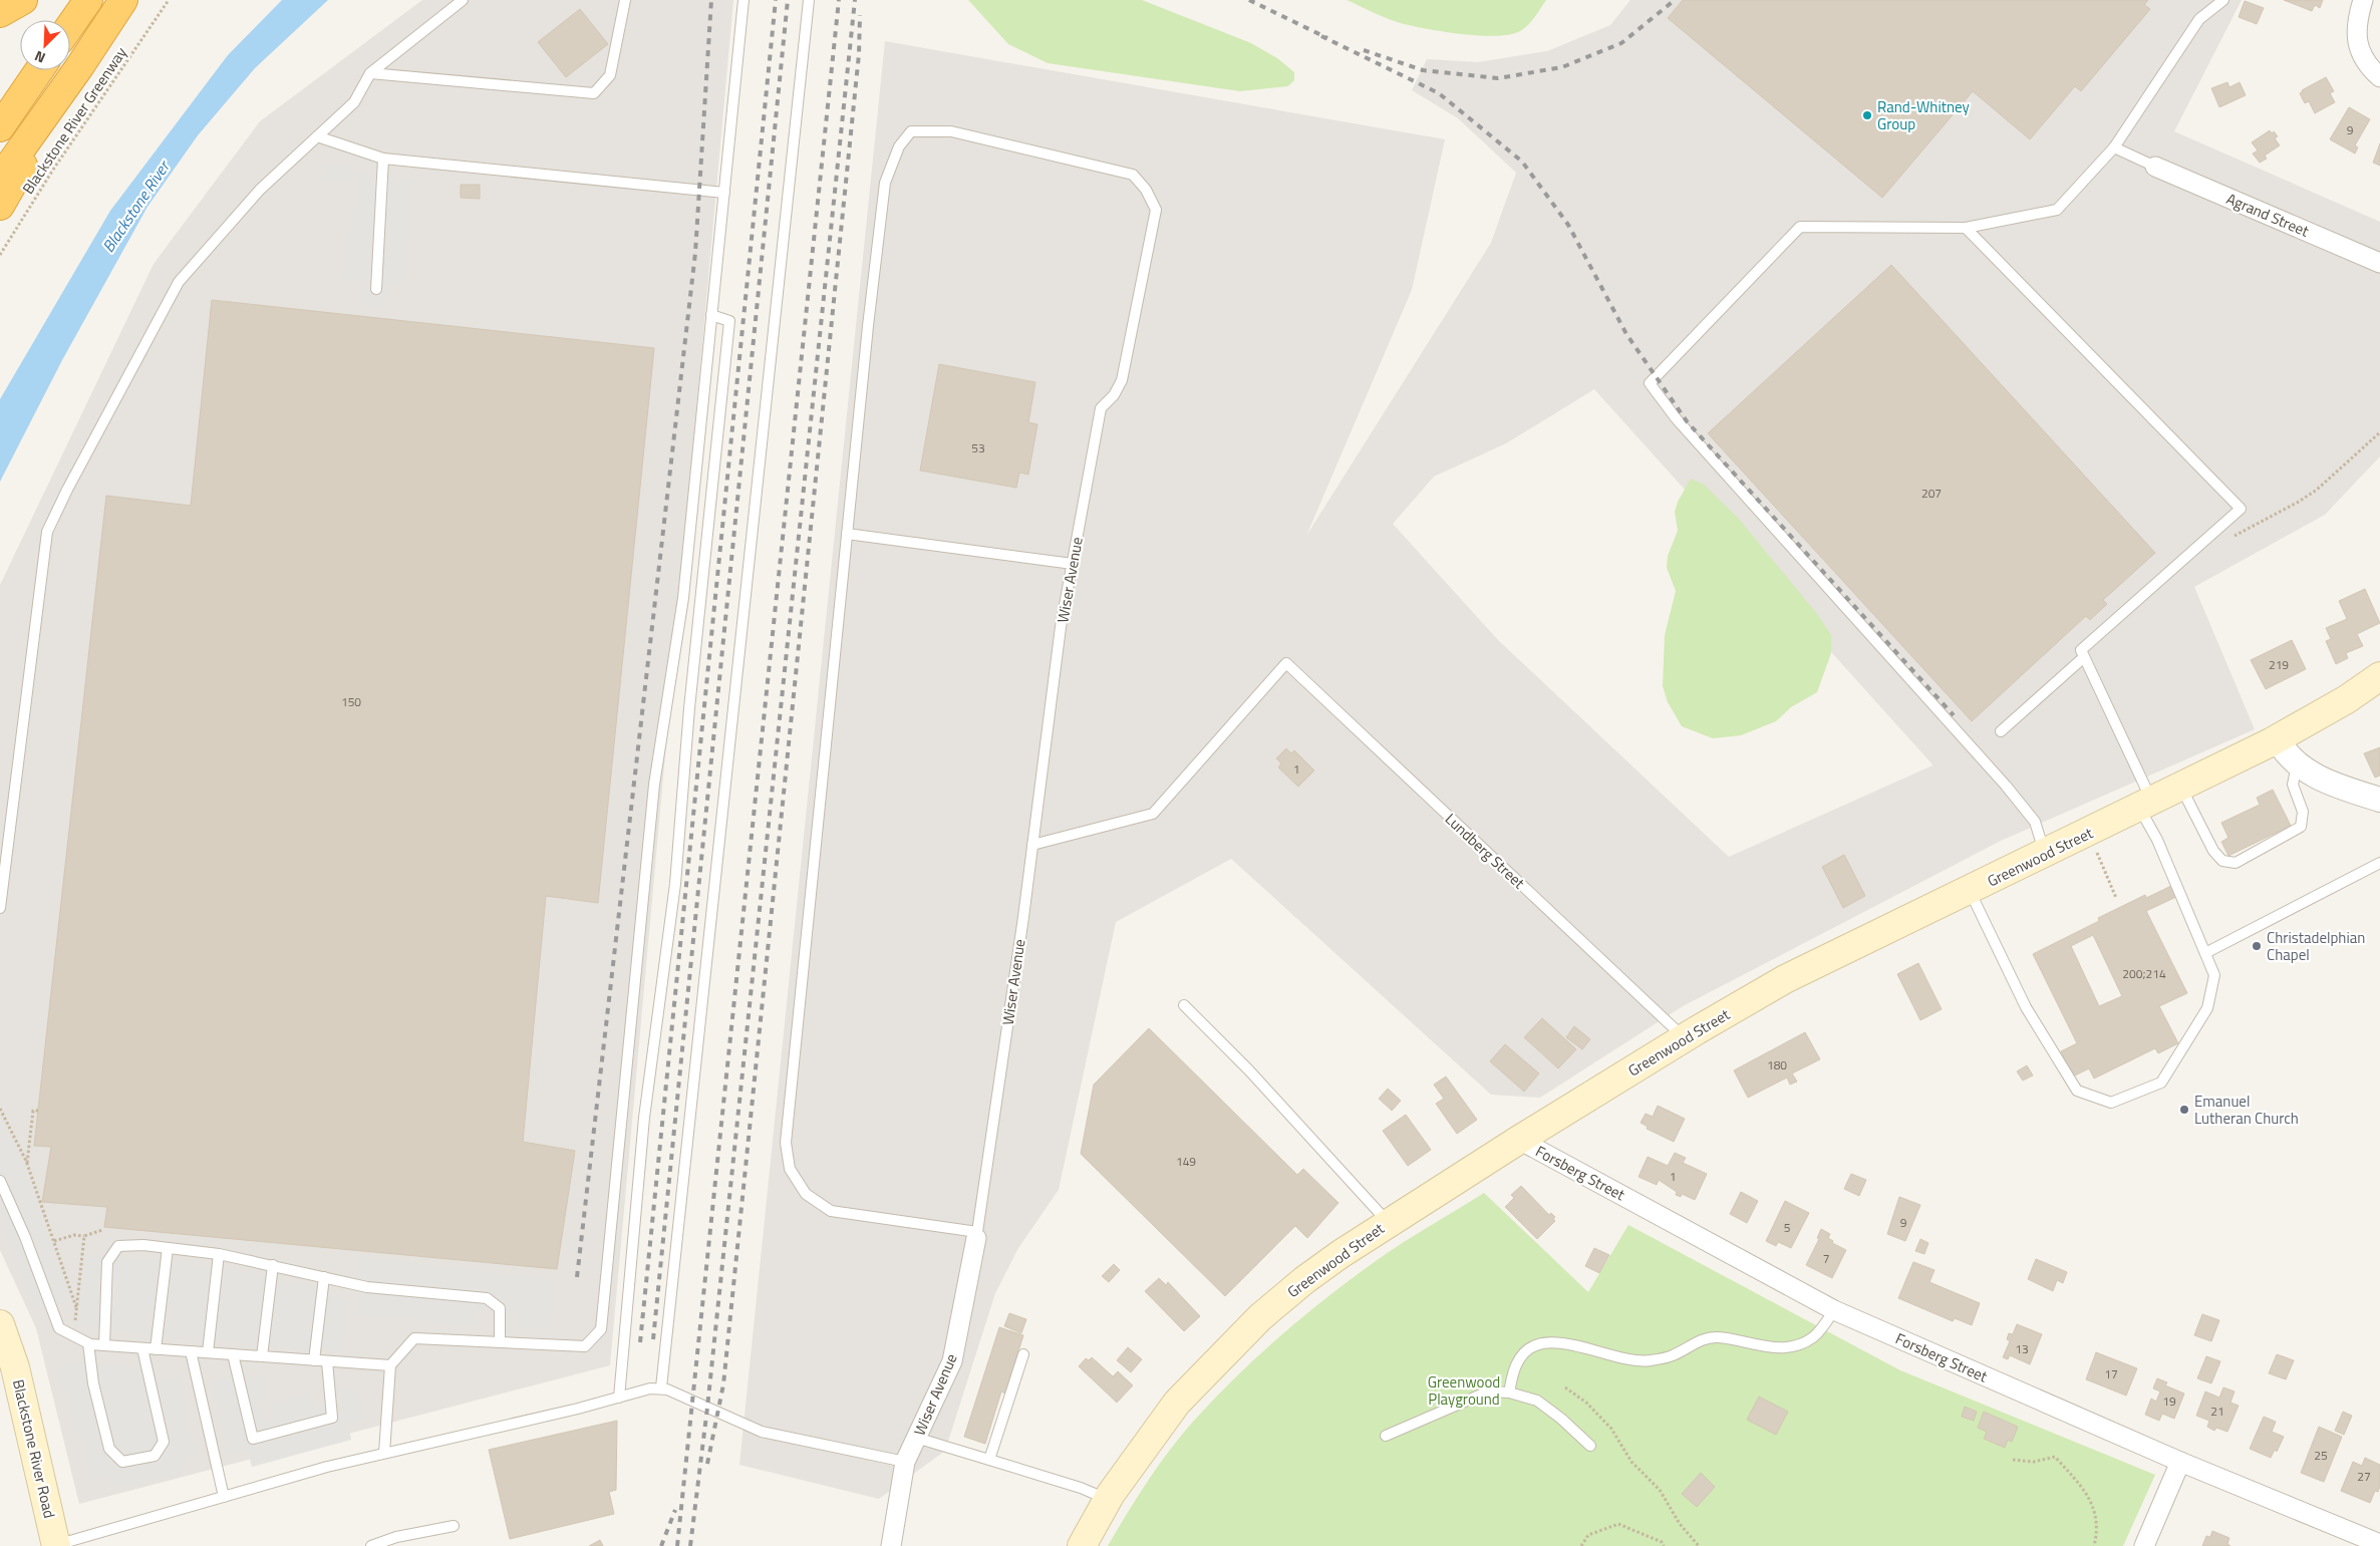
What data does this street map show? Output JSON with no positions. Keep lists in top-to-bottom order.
{
  "streets": {
    "main road": ["Greenwood Street", "Blackstone River Road"],
    "street": ["Agrand Street", "Wiser Avenue", "Forsberg Street"],
    "lane": ["Lundberg Street"],
    "path": ["Blackstone River Greenway"]
  },
  "crossings": [
    ["Wiser Avenue", "Lundberg Street"],
    ["Lundberg Street", "Greenwood Street"],
    ["Greenwood Street", "Forsberg Street"]
  ],
  "water": ["Blackstone River"],
  "parks": ["Greenwood Playground"],
  "places": ["Rand-Whitney Group", "Christadelphian Chapel", "Emanuel Lutheran Church"],
  "house_numbers": [
    "9",
    "53",
    "207",
    "219",
    "150",
    "1",
    "200;214",
    "180",
    "149",
    "1",
    "9",
    "5",
    "7",
    "13",
    "17",
    "19",
    "21",
    "25",
    "27"
  ],
  "north": "bottom left"
}
